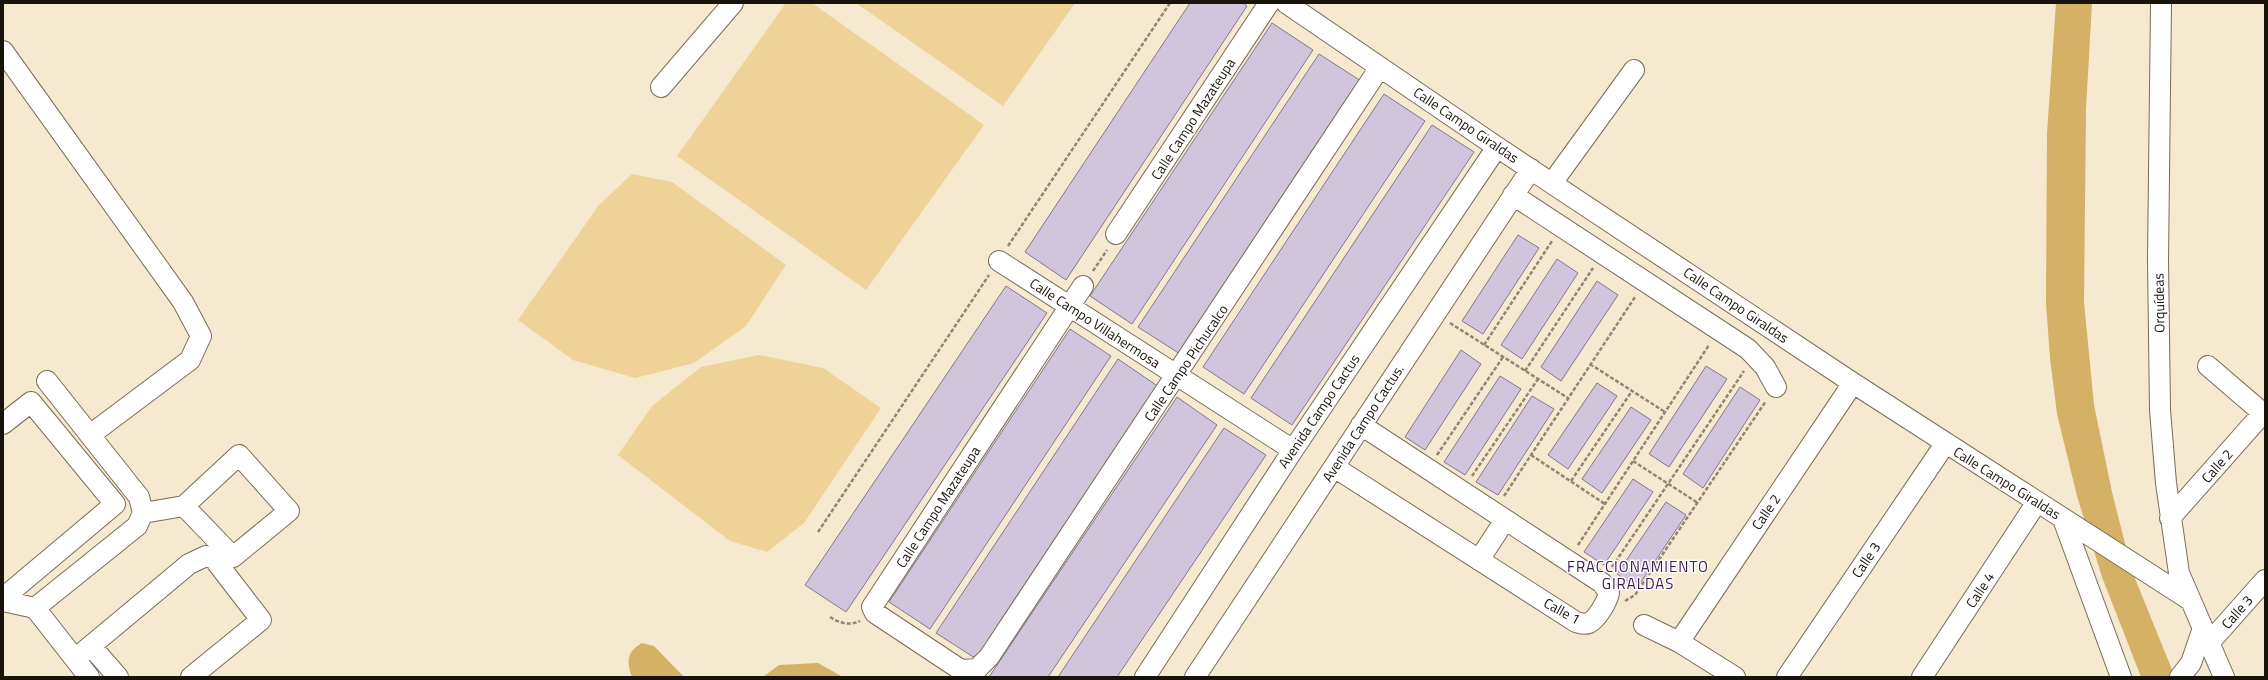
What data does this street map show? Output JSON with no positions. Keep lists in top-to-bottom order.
{
  "streets": {
    "street": [
      "Calle Campo Mazateupa",
      "Calle Campo Giraldas",
      "Orquídeas",
      "Calle Campo Villahermosa",
      "Calle Campo Pichucalco",
      "Avenida Campo Cactus",
      "Avenida Campo Cactus.",
      "Calle 2",
      "Calle 3",
      "Calle 4",
      "Calle 1"
    ]
  },
  "crossings": [
    ["Calle Campo Mazateupa", "Calle Campo Villahermosa"],
    ["Calle Campo Mazateupa", "Calle Campo Pichucalco"],
    ["Calle Campo Giraldas", "Orquídeas"],
    ["Calle Campo Giraldas", "Calle Campo Pichucalco"],
    ["Calle Campo Giraldas", "Avenida Campo Cactus"],
    ["Calle Campo Giraldas", "Avenida Campo Cactus."],
    ["Calle Campo Giraldas", "Calle 2"],
    ["Calle Campo Giraldas", "Calle 3"],
    ["Calle Campo Giraldas", "Calle 4"],
    ["Orquídeas", "Calle 2"],
    ["Orquídeas", "Calle 3"],
    ["Calle Campo Villahermosa", "Calle Campo Pichucalco"],
    ["Calle Campo Villahermosa", "Avenida Campo Cactus"],
    ["Avenida Campo Cactus.", "Calle 1"]
  ],
  "districts": ["FRACCIONAMIENTO GIRALDAS"]
}
